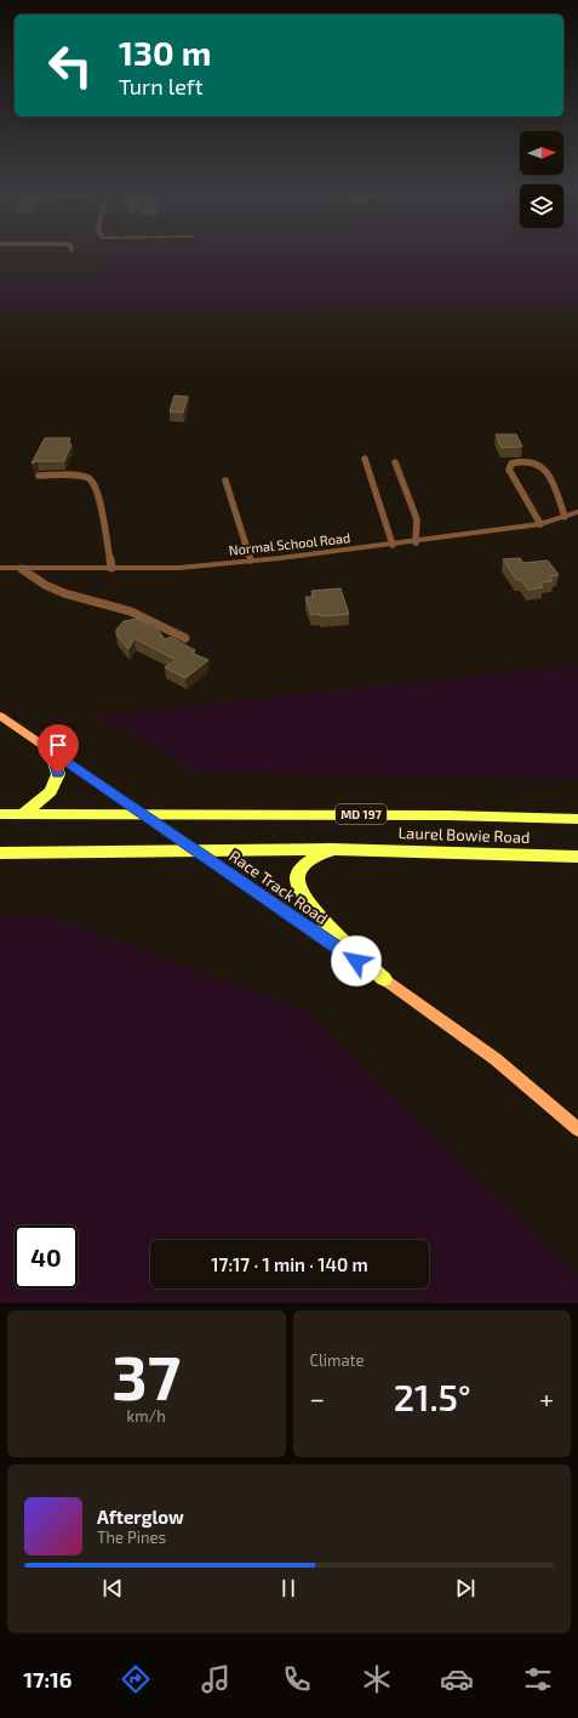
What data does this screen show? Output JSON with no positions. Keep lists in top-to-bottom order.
{
  "streets": {
    "main road": ["MD 197", "Laurel Bowie Road"],
    "street": ["Normal School Road", "Race Track Road"]
  },
  "crossings": [
    ["Laurel Bowie Road", "Race Track Road"]
  ],
  "north": "right",
  "page": {
    "turn": ["130 m", "Turn left"],
    "limit": "40",
    "trip": "17:17 · 1 min · 140 m",
    "tile": [
      ["37", "km/h"],
      "Climate"
    ],
    "heat": ["−", "21.5°", "+"],
    "song": ["Afterglow", "The Pines"],
    "tabs": "17:16"
  }
}
